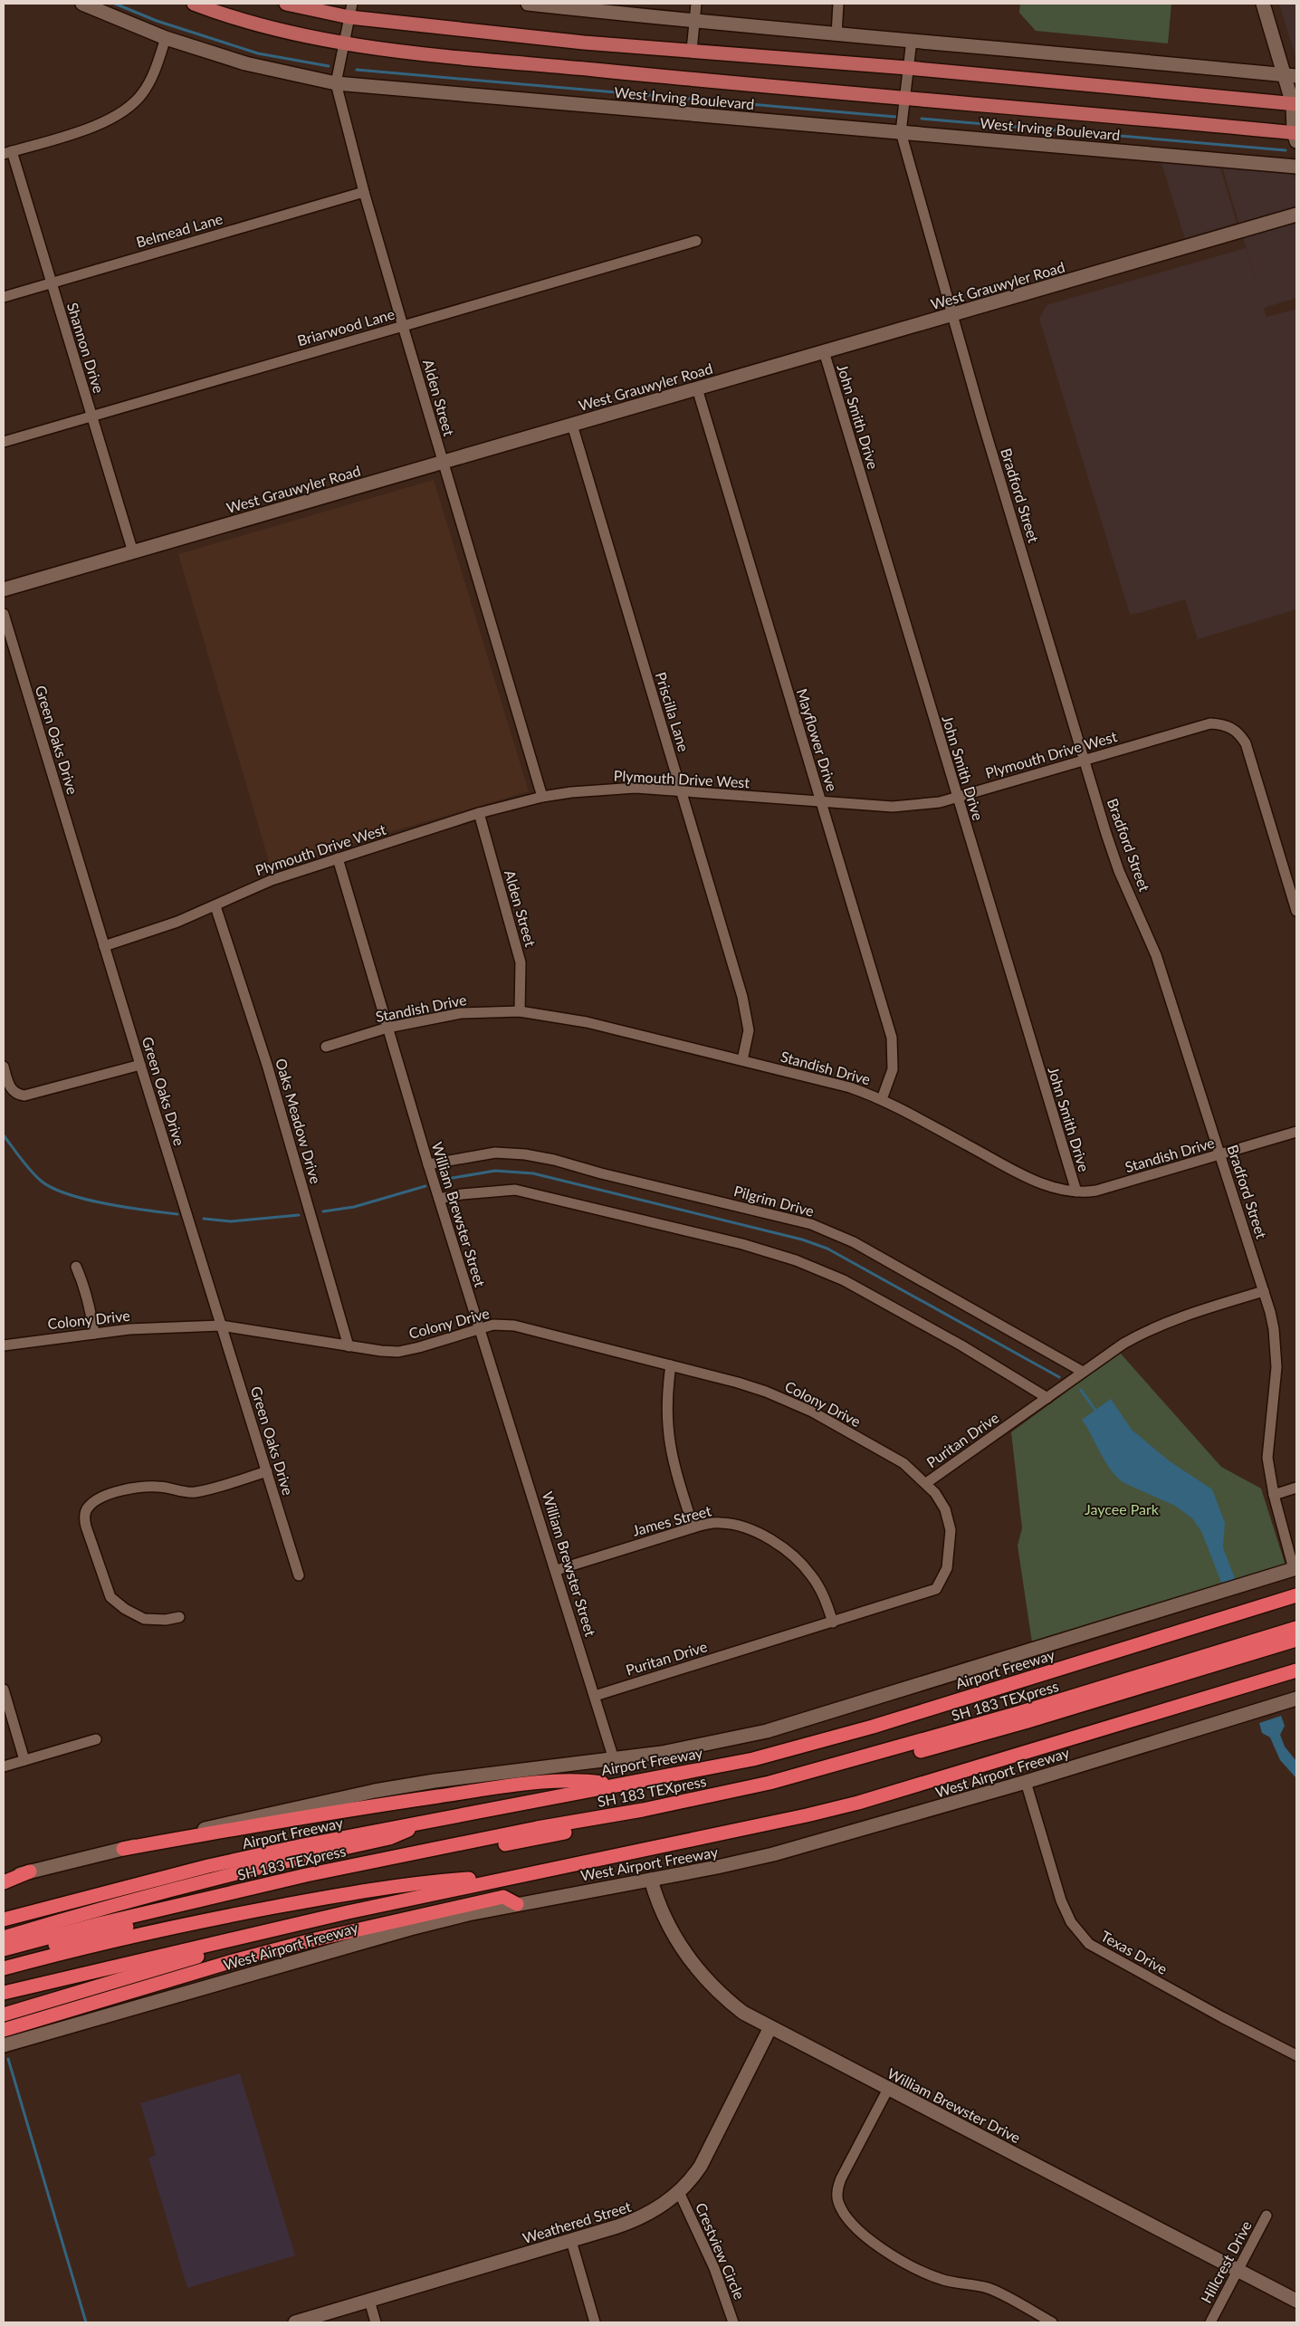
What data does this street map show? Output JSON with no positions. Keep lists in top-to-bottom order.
{
  "streets": {
    "highway": ["Airport Freeway", "SH 183 TEXpress"],
    "main road": [
      "West Irving Boulevard",
      "West Grauwyler Road",
      "West Airport Freeway",
      "William Brewster Drive",
      "Weathered Street"
    ],
    "street": [
      "Belmead Lane",
      "Briarwood Lane",
      "Shannon Drive",
      "Alden Street",
      "John Smith Drive",
      "Bradford Street",
      "Priscilla Lane",
      "Green Oaks Drive",
      "Mayflower Drive",
      "Plymouth Drive West",
      "Standish Drive",
      "Oaks Meadow Drive",
      "Pilgrim Drive",
      "William Brewster Street",
      "Colony Drive",
      "Puritan Drive",
      "James Street",
      "Texas Drive",
      "Crestview Circle",
      "Hillcrest Drive"
    ]
  },
  "crossings": [
    ["West Irving Boulevard", "Alden Street"],
    ["West Irving Boulevard", "Bradford Street"],
    ["Belmead Lane", "Shannon Drive"],
    ["Belmead Lane", "Alden Street"],
    ["West Grauwyler Road", "Shannon Drive"],
    ["West Grauwyler Road", "Alden Street"],
    ["West Grauwyler Road", "John Smith Drive"],
    ["West Grauwyler Road", "Bradford Street"],
    ["West Grauwyler Road", "Priscilla Lane"],
    ["West Grauwyler Road", "Mayflower Drive"],
    ["Briarwood Lane", "Shannon Drive"],
    ["Briarwood Lane", "Alden Street"],
    ["Alden Street", "Plymouth Drive West"],
    ["Alden Street", "Standish Drive"],
    ["John Smith Drive", "Plymouth Drive West"],
    ["John Smith Drive", "Standish Drive"],
    ["Bradford Street", "Plymouth Drive West"],
    ["Bradford Street", "Standish Drive"],
    ["Bradford Street", "Puritan Drive"],
    ["Priscilla Lane", "Plymouth Drive West"],
    ["Priscilla Lane", "Standish Drive"],
    ["Green Oaks Drive", "Plymouth Drive West"],
    ["Green Oaks Drive", "Colony Drive"],
    ["Mayflower Drive", "Plymouth Drive West"],
    ["Mayflower Drive", "Standish Drive"],
    ["Plymouth Drive West", "Oaks Meadow Drive"],
    ["Plymouth Drive West", "William Brewster Street"],
    ["Standish Drive", "William Brewster Street"],
    ["Oaks Meadow Drive", "Colony Drive"],
    ["Pilgrim Drive", "William Brewster Street"],
    ["Pilgrim Drive", "Puritan Drive"],
    ["William Brewster Street", "Colony Drive"],
    ["William Brewster Street", "Puritan Drive"],
    ["William Brewster Street", "James Street"],
    ["Colony Drive", "Puritan Drive"],
    ["Puritan Drive", "James Street"],
    ["West Airport Freeway", "Texas Drive"],
    ["West Airport Freeway", "William Brewster Drive"],
    ["William Brewster Drive", "Weathered Street"],
    ["William Brewster Drive", "Hillcrest Drive"],
    ["Weathered Street", "Crestview Circle"]
  ],
  "parks": ["Jaycee Park"]
}
